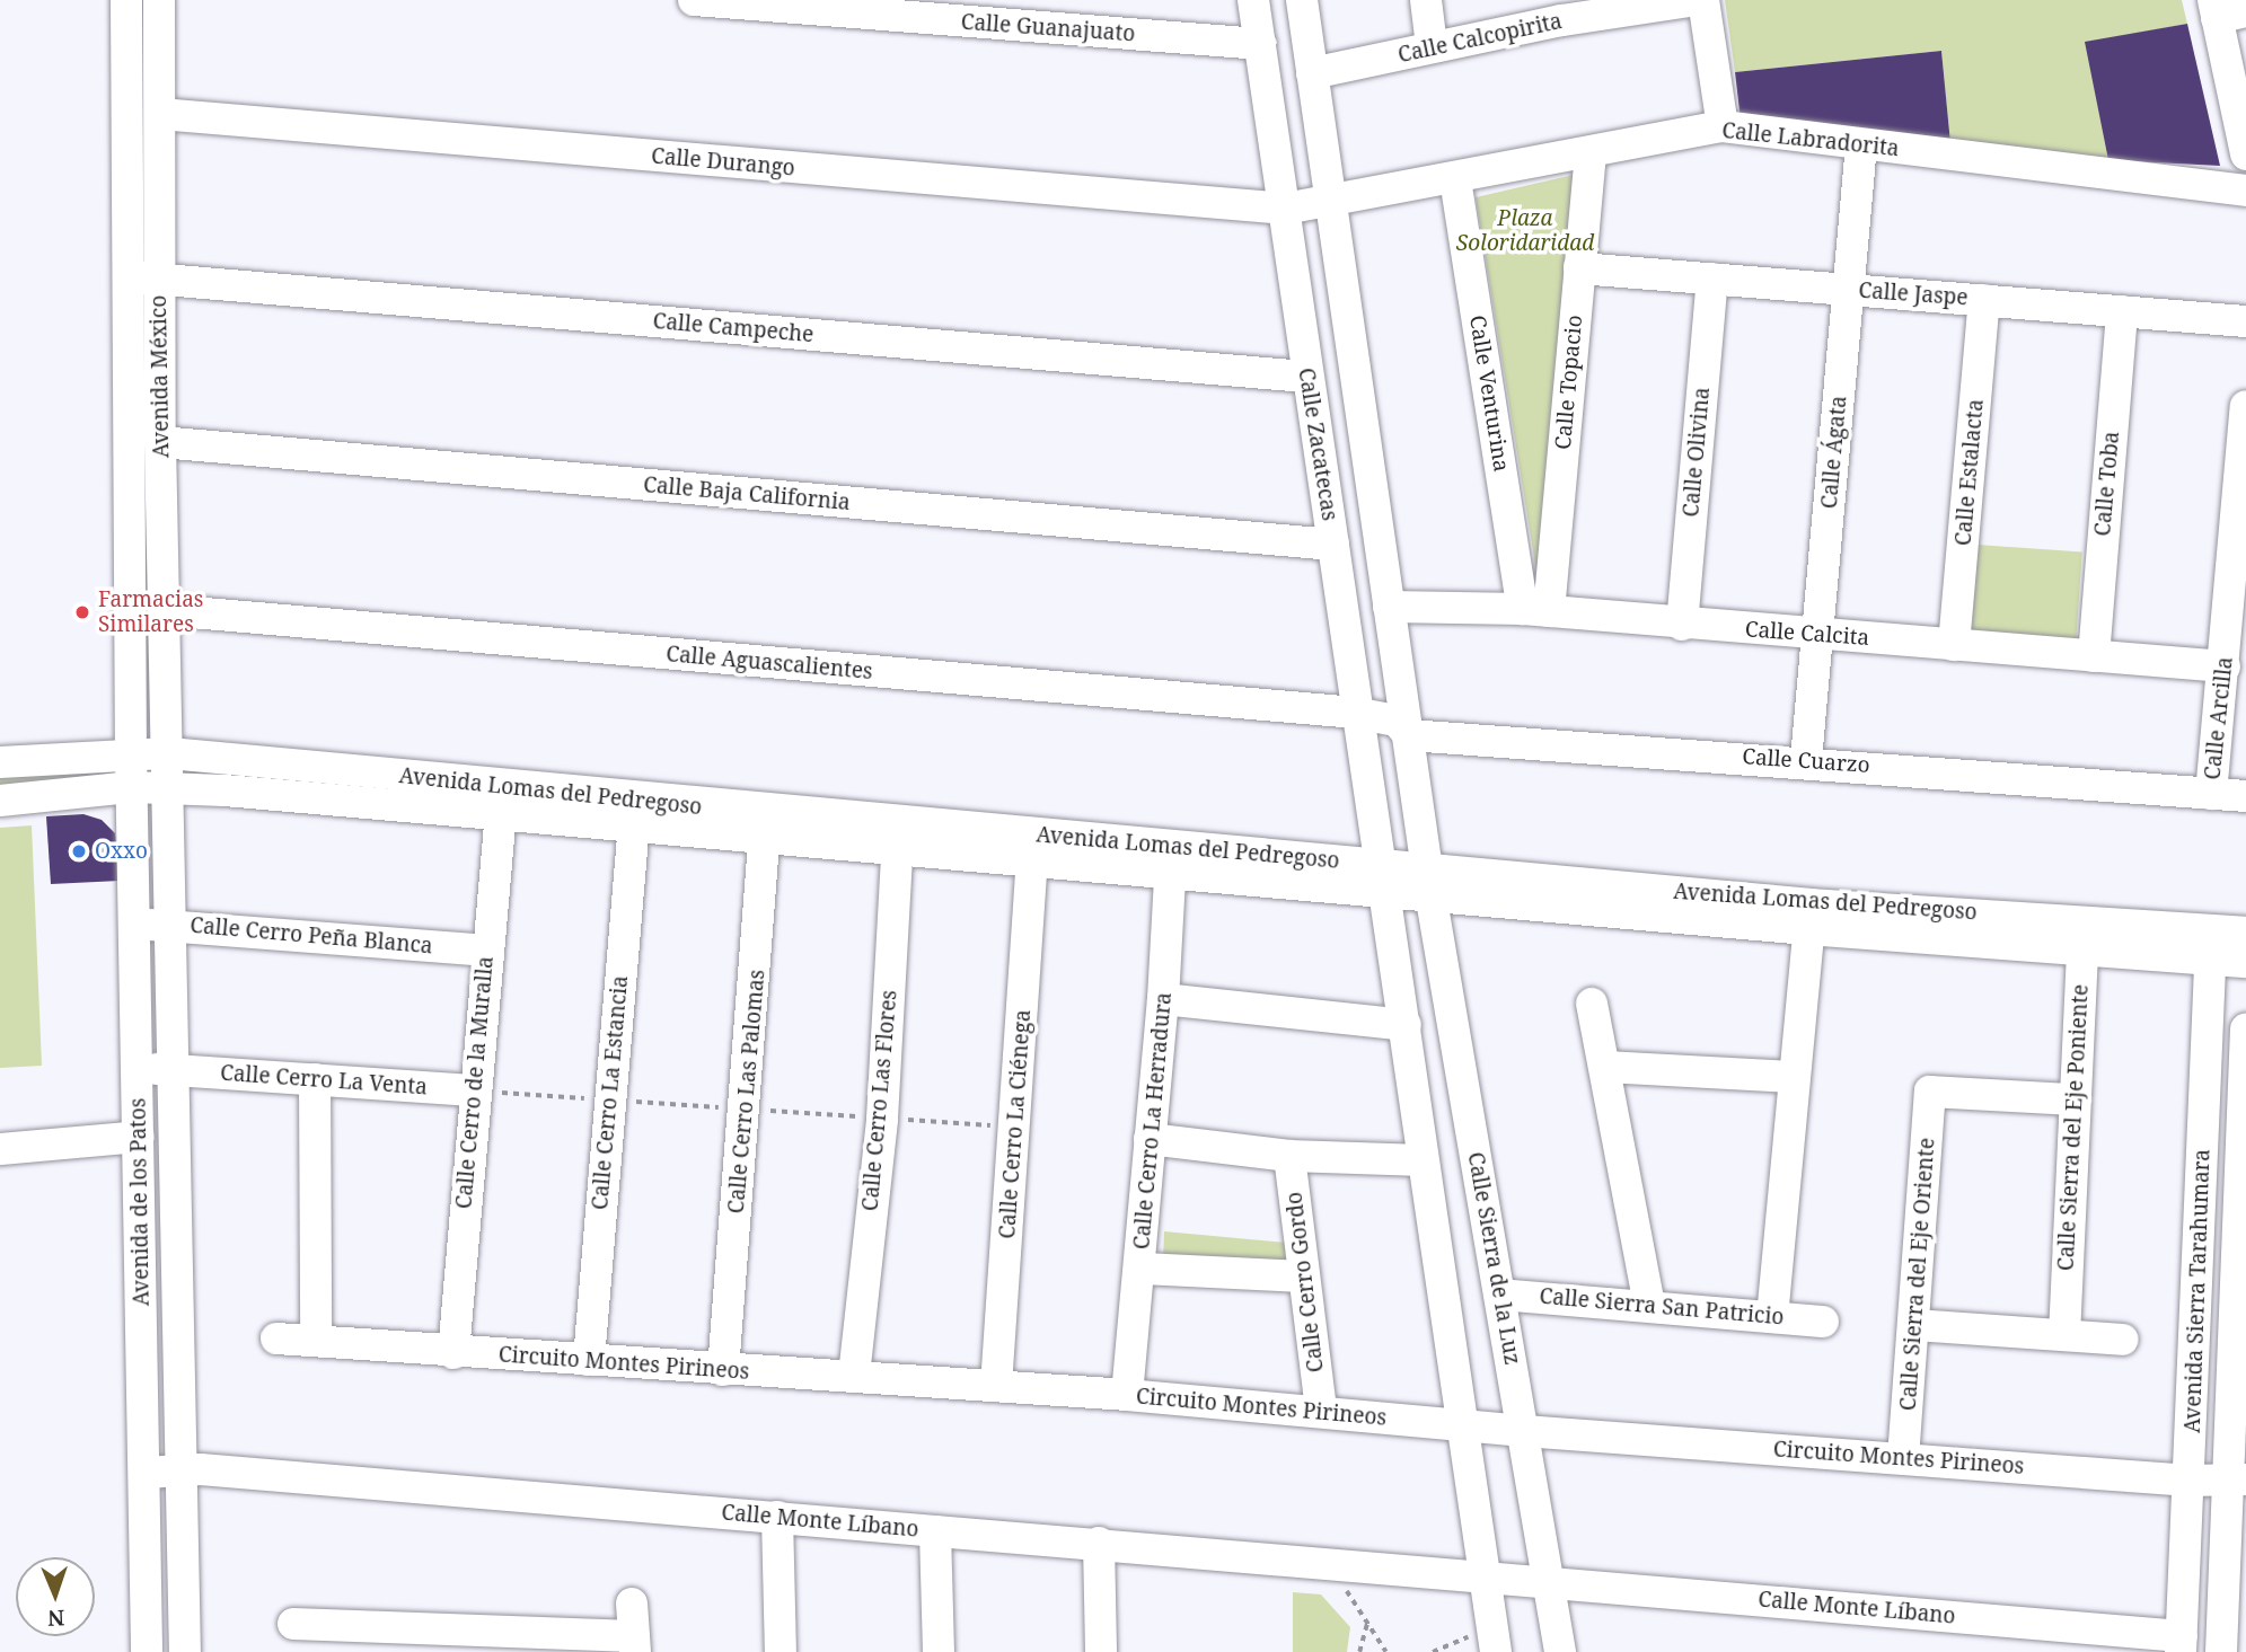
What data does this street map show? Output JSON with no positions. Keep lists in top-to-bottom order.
{
  "streets": {
    "street": [
      "Calle Guanajuato",
      "Calle Calcopirita",
      "Calle Labradorita",
      "Calle Durango",
      "Calle Jaspe",
      "Calle Campeche",
      "Avenida México",
      "Calle Topacio",
      "Calle Venturina",
      "Calle Zacatecas",
      "Calle Olivina",
      "Calle Ágata",
      "Calle Estalacta",
      "Calle Toba",
      "Calle Baja California",
      "Calle Calcita",
      "Calle Aguascalientes",
      "Calle Arcilla",
      "Calle Cuarzo",
      "Avenida Lomas del Pedregoso",
      "Calle Cerro Peña Blanca",
      "Calle Cerro La Venta",
      "Calle Cerro de la Muralla",
      "Calle Cerro Las Palomas",
      "Calle Cerro La Estancia",
      "Calle Cerro Las Flores",
      "Calle Cerro La Herradura",
      "Calle Cerro La Ciénega",
      "Calle Sierra del Eje Poniente",
      "Avenida de los Patos",
      "Calle Sierra de la Luz",
      "Calle Sierra del Eje Oriente",
      "Calle Cerro Gordo",
      "Avenida Sierra Tarahumara",
      "Calle Sierra San Patricio",
      "Circuito Montes Pirineos",
      "Calle Monte Líbano"
    ]
  },
  "crossings": [
    ["Calle Guanajuato", "Calle Zacatecas"],
    ["Calle Calcopirita", "Calle Zacatecas"],
    ["Calle Labradorita", "Calle Durango"],
    ["Calle Labradorita", "Calle Topacio"],
    ["Calle Labradorita", "Calle Venturina"],
    ["Calle Labradorita", "Calle Zacatecas"],
    ["Calle Labradorita", "Calle Ágata"],
    ["Calle Durango", "Avenida México"],
    ["Calle Durango", "Calle Zacatecas"],
    ["Calle Jaspe", "Calle Topacio"],
    ["Calle Jaspe", "Calle Olivina"],
    ["Calle Jaspe", "Calle Ágata"],
    ["Calle Jaspe", "Calle Estalacta"],
    ["Calle Jaspe", "Calle Toba"],
    ["Calle Campeche", "Avenida México"],
    ["Calle Campeche", "Calle Zacatecas"],
    ["Avenida México", "Calle Baja California"],
    ["Avenida México", "Calle Aguascalientes"],
    ["Avenida México", "Avenida Lomas del Pedregoso"],
    ["Avenida México", "Avenida de los Patos"],
    ["Calle Topacio", "Calle Venturina"],
    ["Calle Topacio", "Calle Calcita"],
    ["Calle Venturina", "Calle Calcita"],
    ["Calle Zacatecas", "Calle Baja California"],
    ["Calle Zacatecas", "Calle Calcita"],
    ["Calle Zacatecas", "Calle Aguascalientes"],
    ["Calle Zacatecas", "Calle Cuarzo"],
    ["Calle Zacatecas", "Avenida Lomas del Pedregoso"],
    ["Calle Zacatecas", "Calle Sierra de la Luz"],
    ["Calle Olivina", "Calle Calcita"],
    ["Calle Ágata", "Calle Calcita"],
    ["Calle Ágata", "Calle Cuarzo"],
    ["Calle Estalacta", "Calle Calcita"],
    ["Calle Toba", "Calle Calcita"],
    ["Calle Calcita", "Calle Arcilla"],
    ["Calle Aguascalientes", "Calle Cuarzo"],
    ["Calle Arcilla", "Calle Cuarzo"],
    ["Avenida Lomas del Pedregoso", "Calle Cerro de la Muralla"],
    ["Avenida Lomas del Pedregoso", "Calle Cerro Las Palomas"],
    ["Avenida Lomas del Pedregoso", "Calle Cerro La Estancia"],
    ["Avenida Lomas del Pedregoso", "Calle Cerro Las Flores"],
    ["Avenida Lomas del Pedregoso", "Calle Cerro La Herradura"],
    ["Avenida Lomas del Pedregoso", "Calle Cerro La Ciénega"],
    ["Avenida Lomas del Pedregoso", "Calle Sierra del Eje Poniente"],
    ["Avenida Lomas del Pedregoso", "Avenida de los Patos"],
    ["Avenida Lomas del Pedregoso", "Calle Sierra de la Luz"],
    ["Avenida Lomas del Pedregoso", "Avenida Sierra Tarahumara"],
    ["Calle Cerro Peña Blanca", "Calle Cerro de la Muralla"],
    ["Calle Cerro Peña Blanca", "Avenida de los Patos"],
    ["Calle Cerro La Venta", "Calle Cerro de la Muralla"],
    ["Calle Cerro La Venta", "Avenida de los Patos"],
    ["Calle Cerro de la Muralla", "Circuito Montes Pirineos"],
    ["Calle Cerro Las Palomas", "Circuito Montes Pirineos"],
    ["Calle Cerro La Estancia", "Circuito Montes Pirineos"],
    ["Calle Cerro Las Flores", "Circuito Montes Pirineos"],
    ["Calle Cerro La Herradura", "Circuito Montes Pirineos"],
    ["Calle Cerro La Ciénega", "Circuito Montes Pirineos"],
    ["Calle Sierra del Eje Poniente", "Calle Sierra del Eje Oriente"],
    ["Avenida de los Patos", "Calle Monte Líbano"],
    ["Calle Sierra de la Luz", "Calle Sierra San Patricio"],
    ["Calle Sierra de la Luz", "Circuito Montes Pirineos"],
    ["Calle Sierra de la Luz", "Calle Monte Líbano"],
    ["Calle Sierra del Eje Oriente", "Circuito Montes Pirineos"],
    ["Calle Cerro Gordo", "Circuito Montes Pirineos"],
    ["Avenida Sierra Tarahumara", "Circuito Montes Pirineos"],
    ["Avenida Sierra Tarahumara", "Calle Monte Líbano"]
  ],
  "parks": ["Plaza Soloridaridad"],
  "places": ["Farmacias Similares", "Oxxo"],
  "north": "bottom"
}
